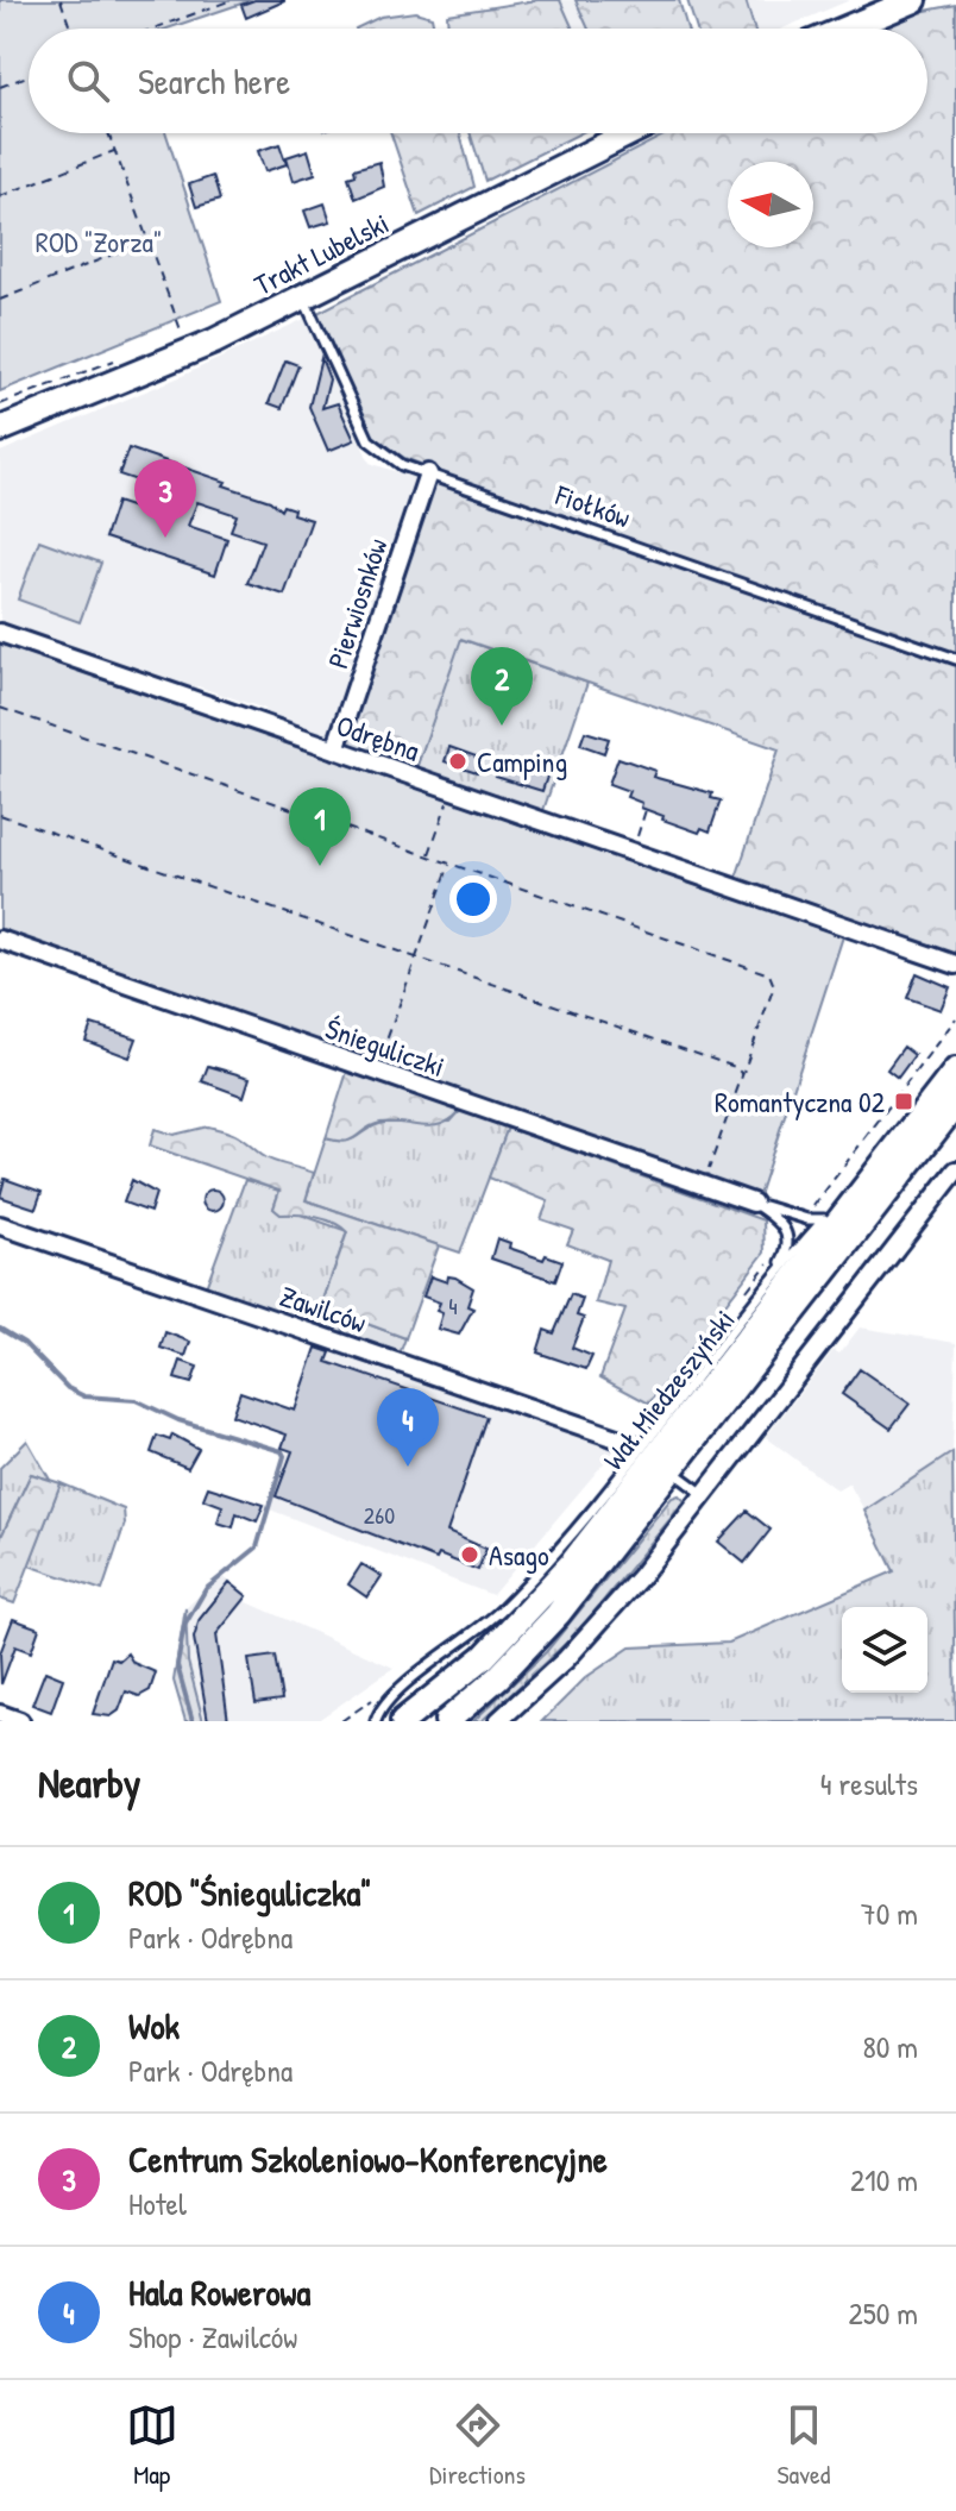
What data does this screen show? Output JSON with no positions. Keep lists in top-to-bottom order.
{
  "streets": {
    "main road": ["Trakt Lubelski", "Wał Miedzeszyński"],
    "street": [
      "Pierwiosnków",
      "Odrębna",
      "Śnieguliczki",
      "Zawilców"
    ],
    "lane": ["Fiołków"]
  },
  "crossings": [
    ["Trakt Lubelski", "Fiołków"],
    ["Fiołków", "Pierwiosnków"],
    ["Pierwiosnków", "Odrębna"]
  ],
  "parks": ["ROD \"Zorza\""],
  "places": {
    "other": ["Camping", "Asago"],
    "transit": ["Romantyczna 02"]
  },
  "house_numbers": ["4", "260"],
  "north": "left",
  "page": {
    "search": "Search here",
    "pins": [
      "3",
      "2",
      "1",
      "4"
    ],
    "heading": ["Nearby", "4 results"],
    "list": [
      {
        "mark": "1",
        "name": "ROD \"Śnieguliczka\"",
        "note": "Park · Odrębna",
        "value": "70 m"
      },
      {
        "mark": "2",
        "name": "Wok",
        "note": "Park · Odrębna",
        "value": "80 m"
      },
      {
        "mark": "3",
        "name": "Centrum Szkoleniowo-Konferencyjne",
        "note": "Hotel",
        "value": "210 m"
      },
      {
        "mark": "4",
        "name": "Hala Rowerowa",
        "note": "Shop · Zawilców",
        "value": "250 m"
      }
    ],
    "nav": ["Map", "Directions", "Saved"]
  }
}
